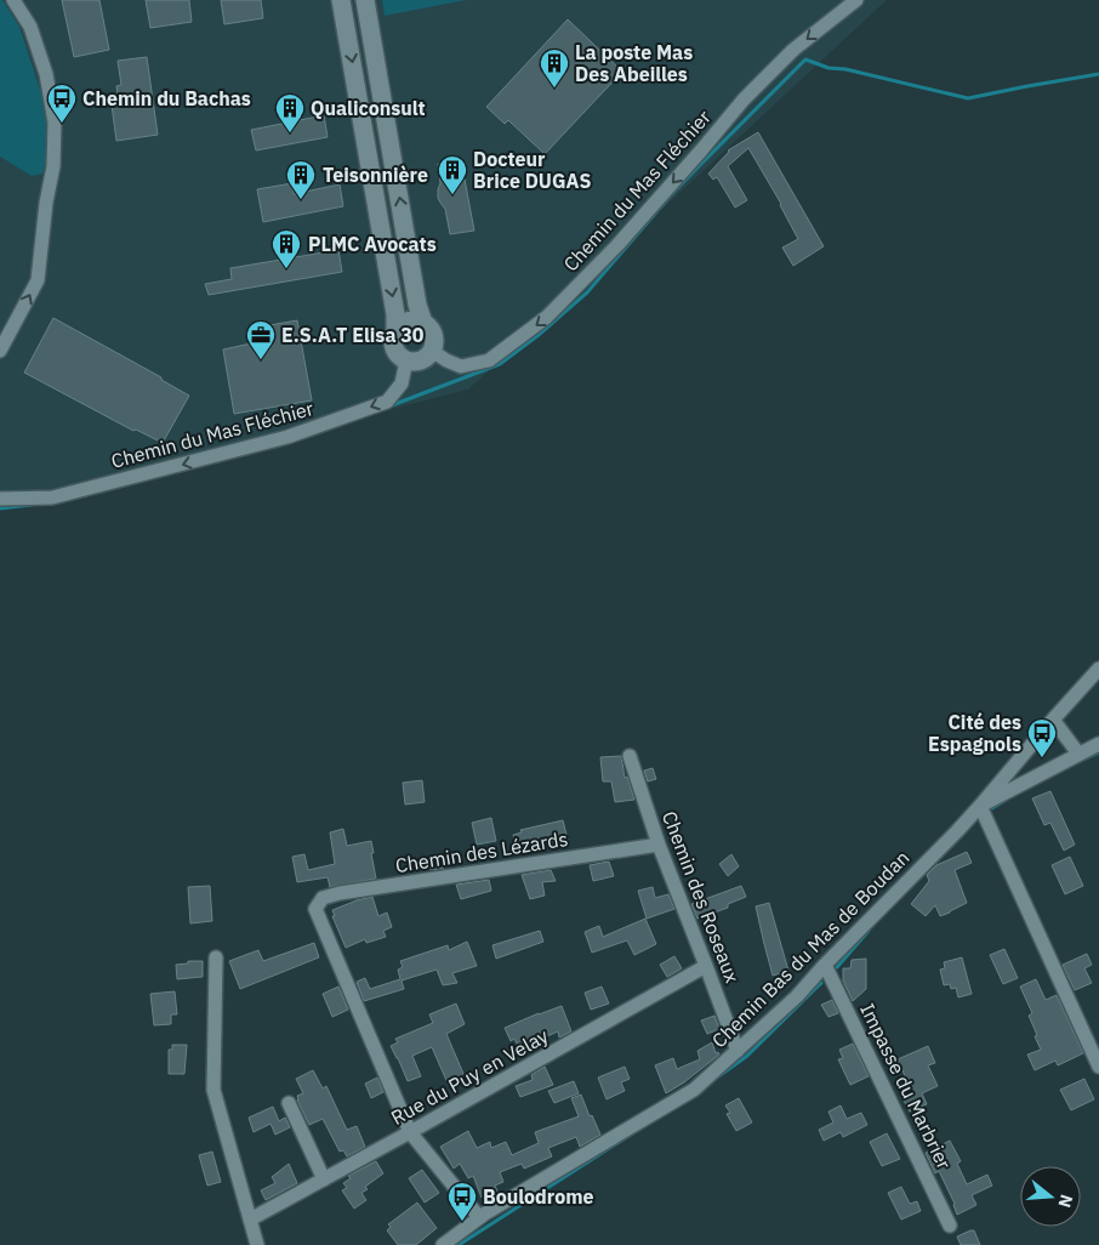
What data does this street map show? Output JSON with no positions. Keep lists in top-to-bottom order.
{
  "streets": {
    "street": [
      "Chemin du Mas Fléchier",
      "Chemin des Lézards",
      "Chemin des Roseaux",
      "Chemin Bas du Mas de Boudan",
      "Rue du Puy en Velay",
      "Impasse du Marbrier"
    ]
  },
  "crossings": [
    ["Chemin des Lézards", "Chemin des Roseaux"],
    ["Chemin des Lézards", "Rue du Puy en Velay"],
    ["Chemin des Roseaux", "Chemin Bas du Mas de Boudan"],
    ["Chemin des Roseaux", "Rue du Puy en Velay"],
    ["Chemin Bas du Mas de Boudan", "Impasse du Marbrier"]
  ],
  "one_way": ["Chemin du Mas Fléchier"],
  "places": {
    "building": [
      "La poste Mas Des Abeilles",
      "Qualiconsult",
      "Docteur Brice DUGAS",
      "Teisonnière",
      "PLMC Avocats"
    ],
    "bus stop": ["Chemin du Bachas", "Cité des Espagnols", "Boulodrome"],
    "office": ["E.S.A.T Elisa 30"]
  },
  "north": "right"
}
